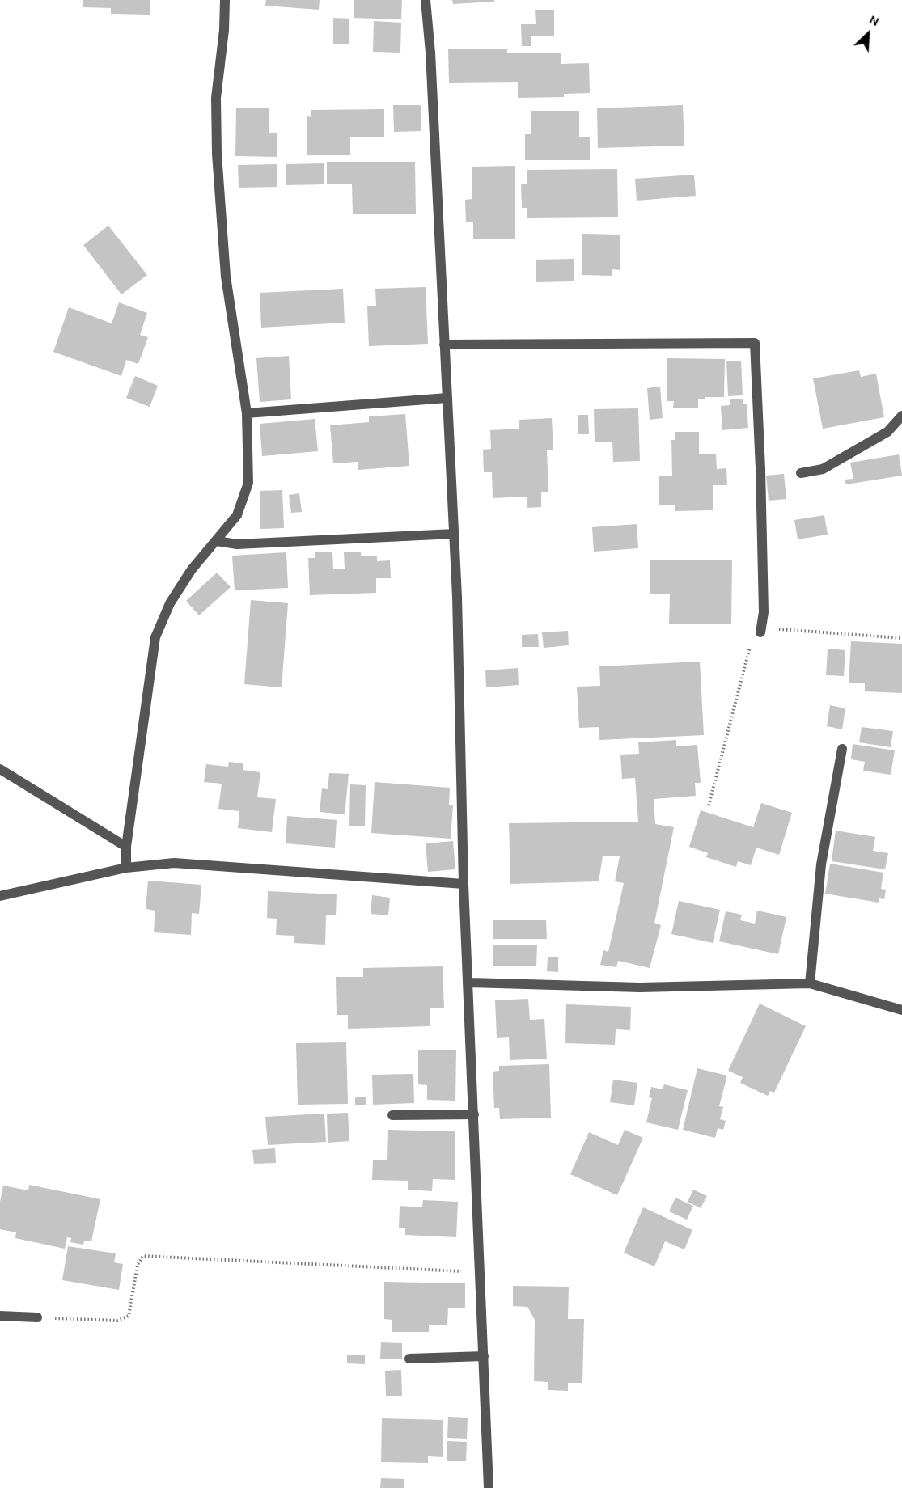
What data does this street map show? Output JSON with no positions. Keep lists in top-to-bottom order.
{
  "north": "top right"
}
